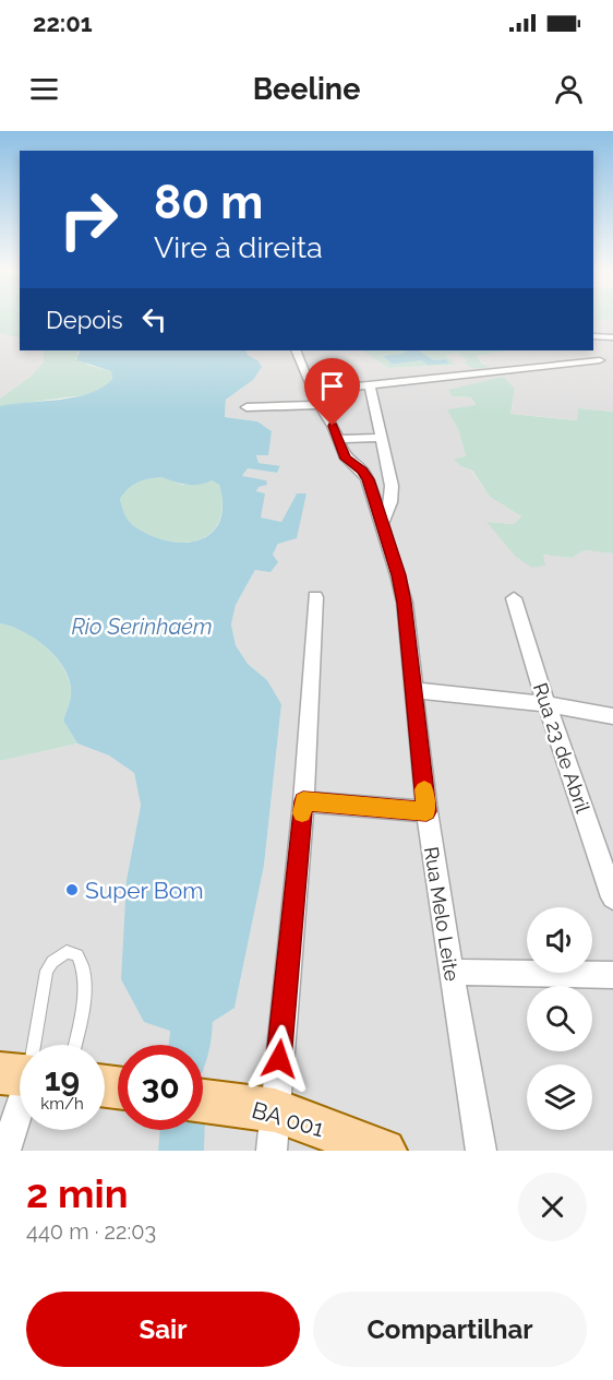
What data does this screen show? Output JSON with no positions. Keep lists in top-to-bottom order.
{
  "streets": {
    "main road": ["BA 001"],
    "street": ["Rua 23 de Abril", "Rua Melo Leite"]
  },
  "water": ["Rio Serinhaém"],
  "places": ["Super Bom"],
  "page": {
    "status": "22:01",
    "header": "Beeline",
    "turn": ["80 m", "Vire à direita"],
    "then": "Depois",
    "speed": "19 km/h",
    "limit": "30",
    "heading": ["2 min", "440 m · 22:03"],
    "buttons": ["Sair", "Compartilhar"]
  }
}
